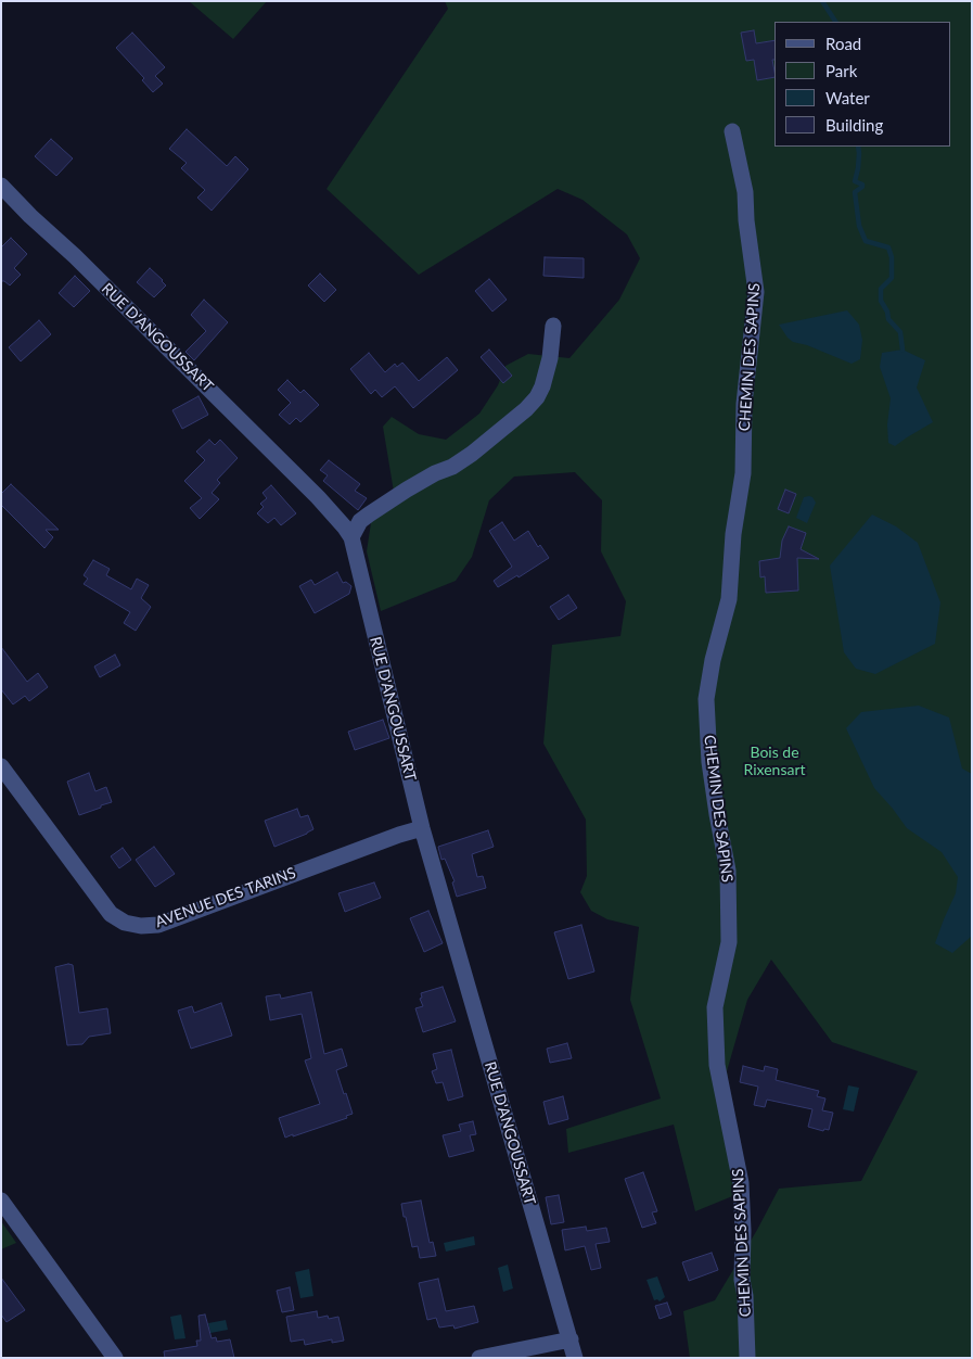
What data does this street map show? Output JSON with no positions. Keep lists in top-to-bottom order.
{
  "streets": {
    "street": ["RUE D'ANGOUSSART", "CHEMIN DES SAPINS", "AVENUE DES TARINS"]
  },
  "crossings": [
    ["RUE D'ANGOUSSART", "AVENUE DES TARINS"]
  ],
  "parks": ["Bois de Rixensart"],
  "legend": [
    "Road",
    "Park",
    "Water",
    "Building"
  ]
}
